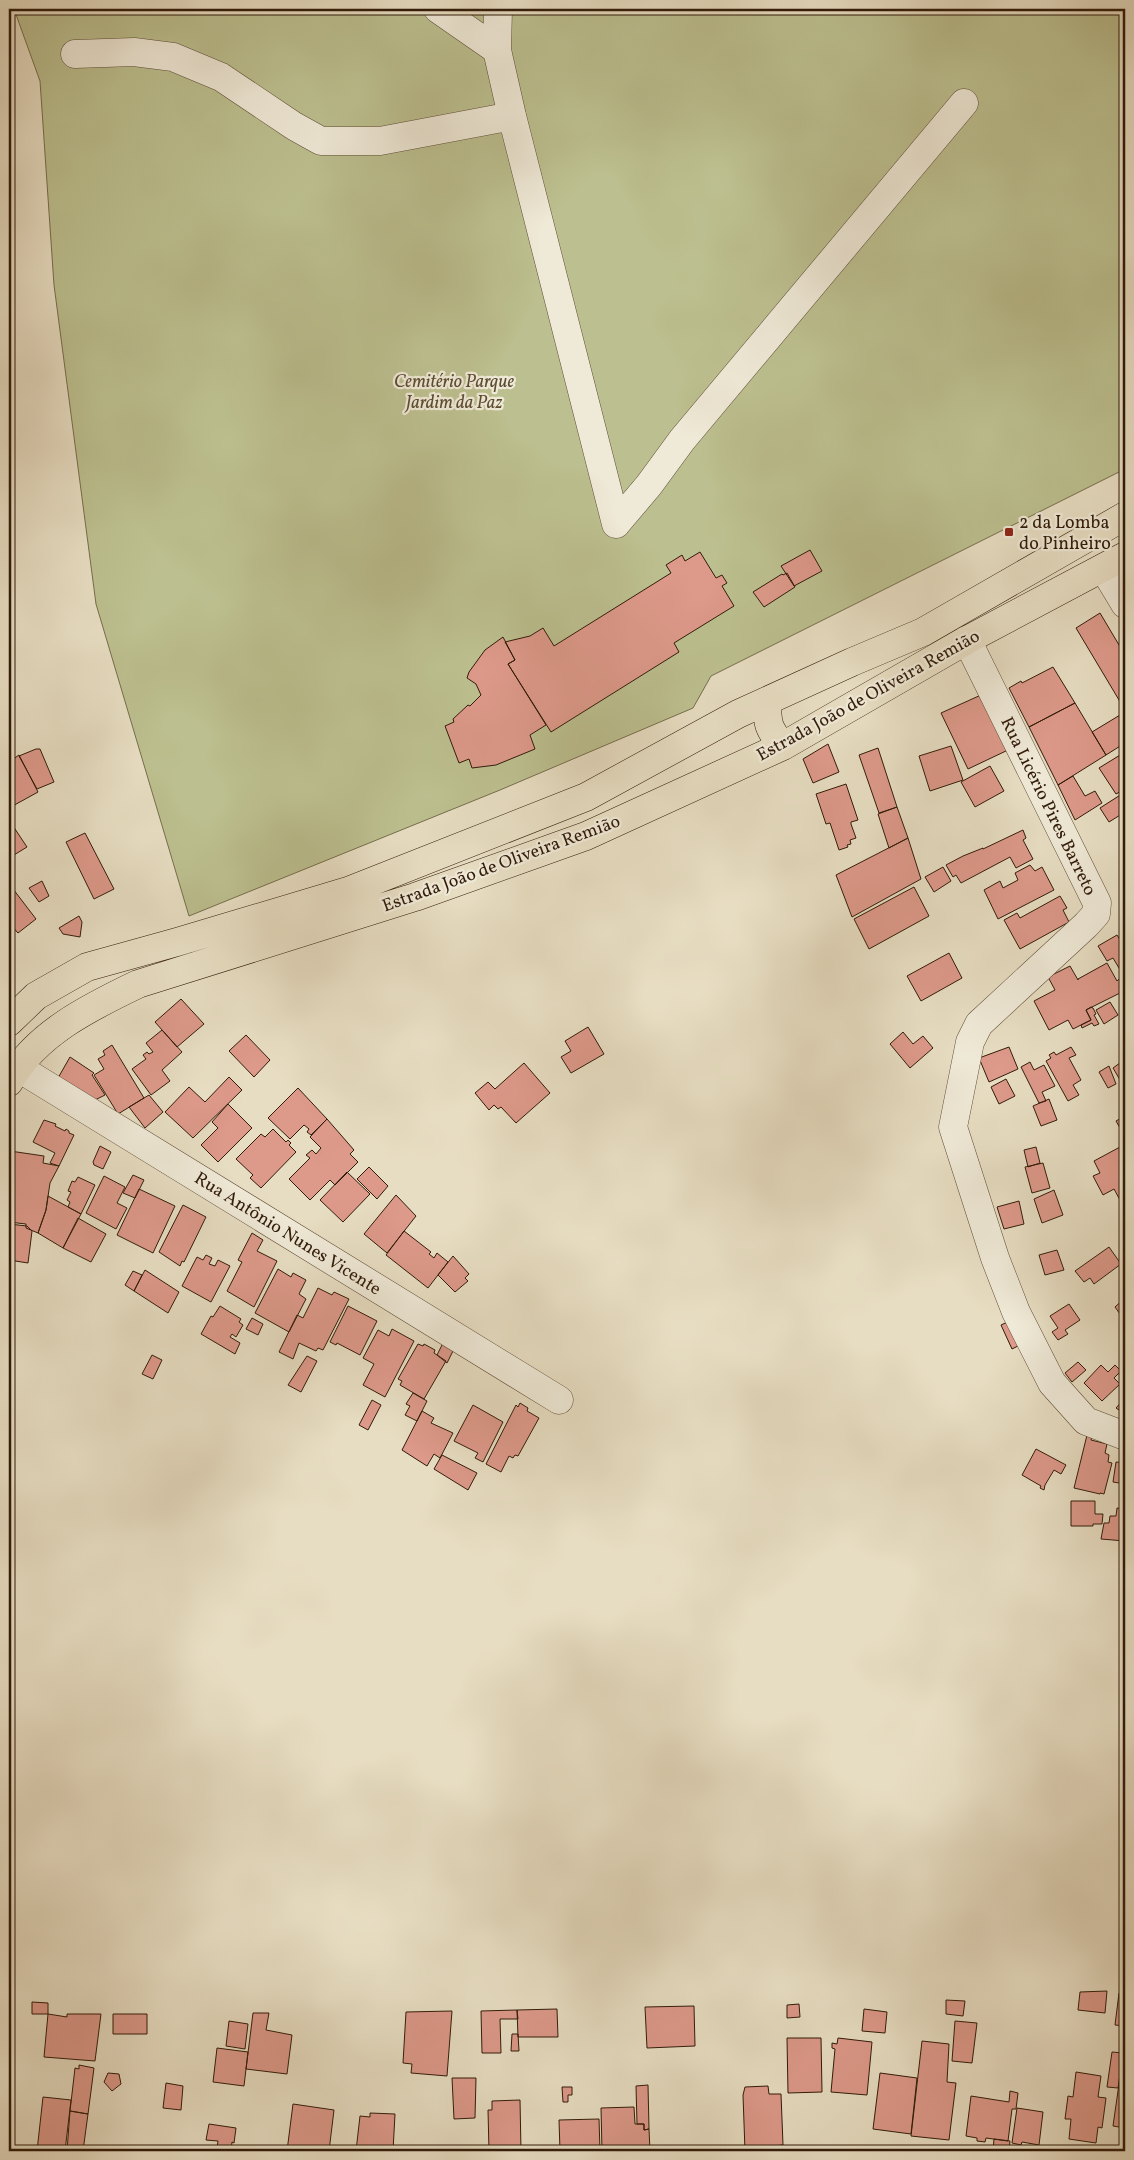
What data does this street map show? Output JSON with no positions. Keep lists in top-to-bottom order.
{
  "streets": {
    "main road": ["Estrada João de Oliveira Remião"],
    "street": ["Rua Licério Pires Barreto", "Rua Antônio Nunes Vicente"]
  },
  "crossings": [
    ["Estrada João de Oliveira Remião", "Rua Licério Pires Barreto"],
    ["Estrada João de Oliveira Remião", "Rua Antônio Nunes Vicente"]
  ],
  "parks": ["Cemitério Parque Jardim da Paz"],
  "places": {
    "transit": ["2 da Lomba do Pinheiro"]
  }
}
